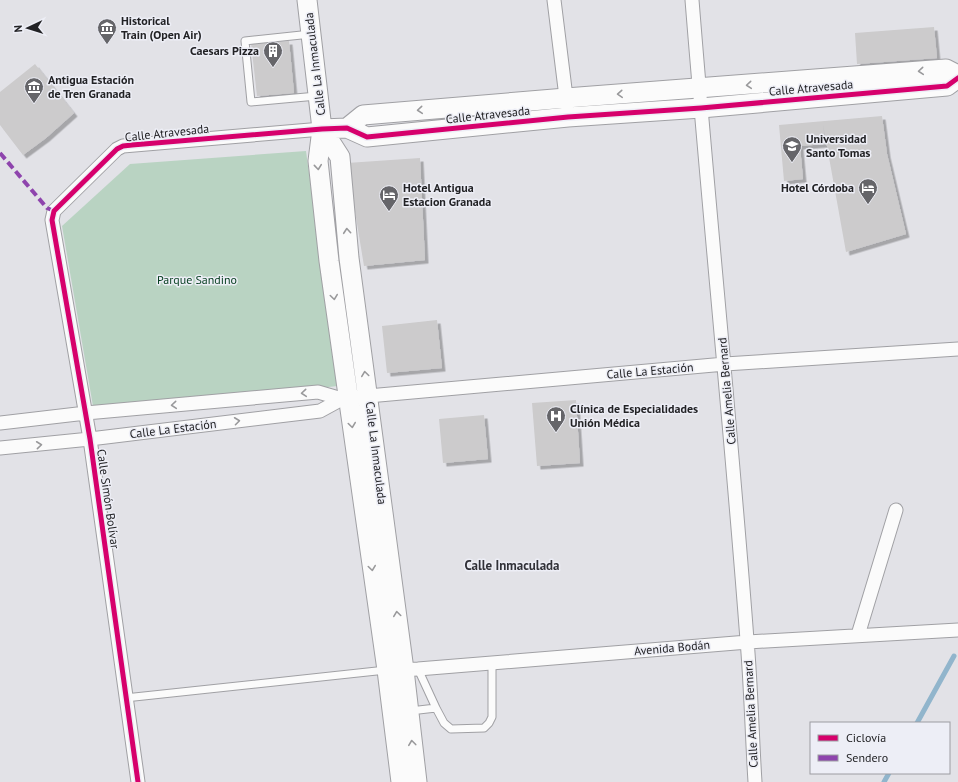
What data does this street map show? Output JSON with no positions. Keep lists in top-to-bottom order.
{
  "streets": {
    "main road": ["Calle La Inmaculada", "Calle Atravesada"],
    "street": [
      "Calle La Estación",
      "Calle Amelia Bernard",
      "Calle Simón Bolívar",
      "Avenida Bodán"
    ]
  },
  "crossings": [
    ["Calle La Inmaculada", "Calle Atravesada"],
    ["Calle La Inmaculada", "Calle La Estación"],
    ["Calle La Inmaculada", "Avenida Bodán"],
    ["Calle Atravesada", "Calle Amelia Bernard"],
    ["Calle Atravesada", "Calle Simón Bolívar"],
    ["Calle La Estación", "Calle Amelia Bernard"],
    ["Calle La Estación", "Calle Simón Bolívar"],
    ["Calle Amelia Bernard", "Avenida Bodán"]
  ],
  "districts": ["Calle Inmaculada"],
  "parks": ["Parque Sandino"],
  "places": {
    "museum": ["Historical Train (Open Air)", "Antigua Estación de Tren Granada"],
    "building": ["Caesars Pizza"],
    "school or university": ["Universidad Santo Tomas"],
    "hotel": ["Hotel Córdoba", "Hotel Antigua Estacion Granada"],
    "hospital": ["Clínica de Especialidades Unión Médica"]
  },
  "legend": ["Ciclovía", "Sendero"],
  "north": "left"
}
